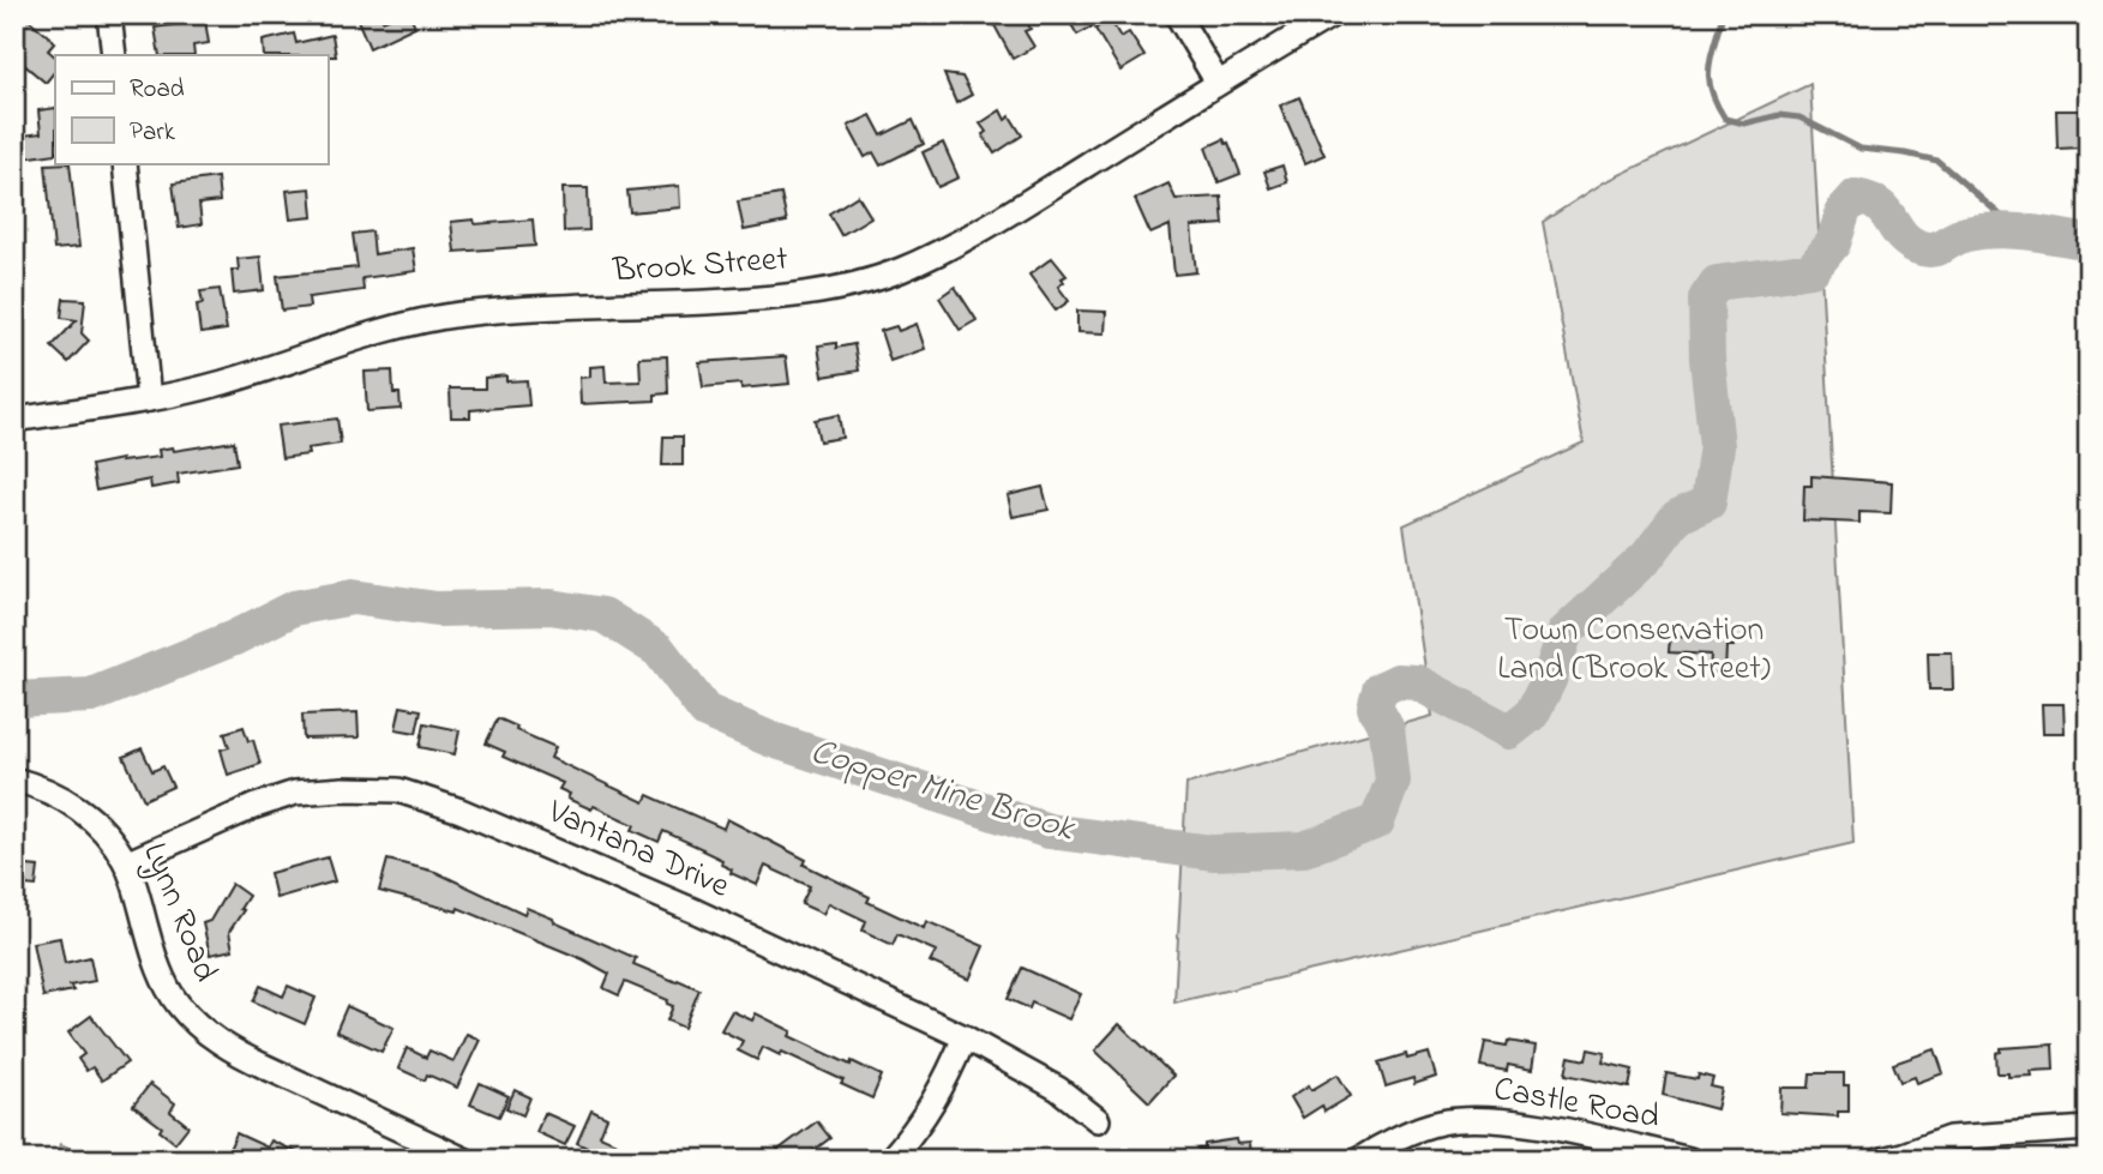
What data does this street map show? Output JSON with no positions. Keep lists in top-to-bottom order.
{
  "streets": {
    "street": [
      "Brook Street",
      "Vantana Drive",
      "Lynn Road",
      "Castle Road"
    ]
  },
  "crossings": [
    ["Vantana Drive", "Lynn Road"]
  ],
  "water": ["Copper Mine Brook"],
  "parks": ["Town Conservation Land (Brook Street)"],
  "legend": ["Road", "Park"]
}
